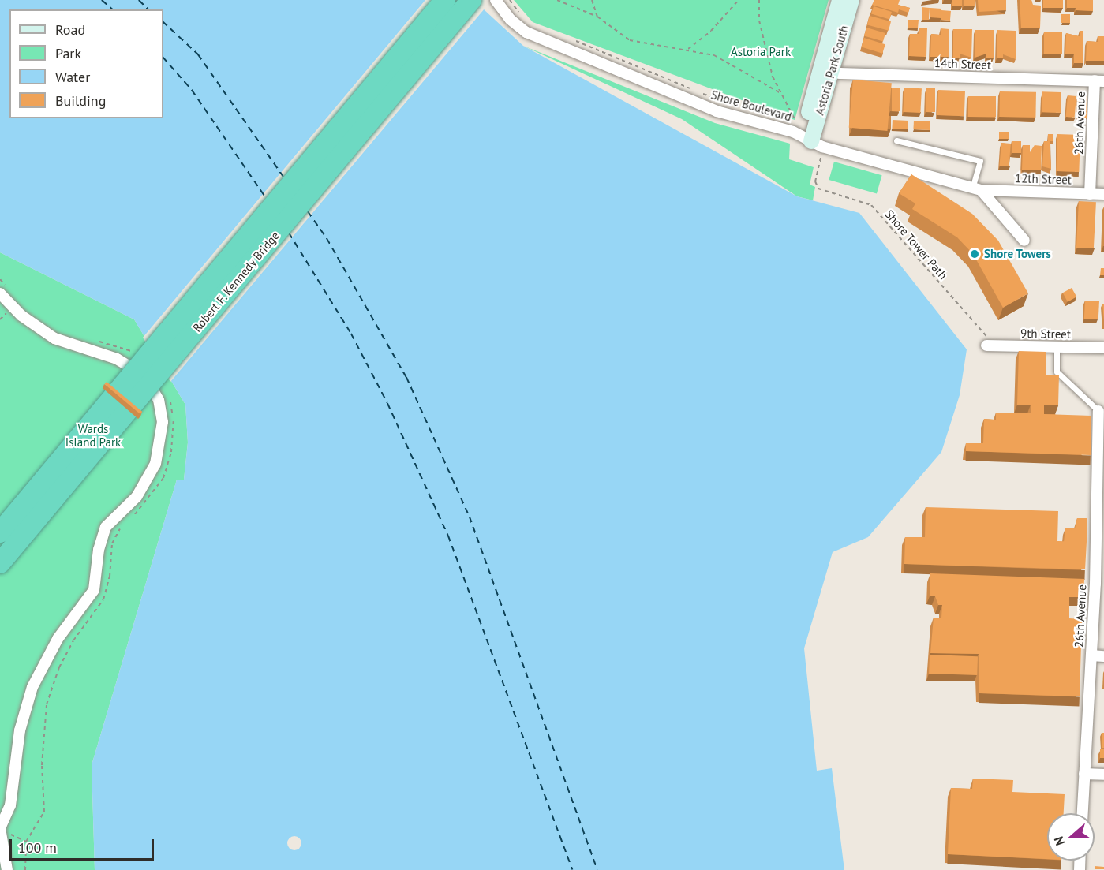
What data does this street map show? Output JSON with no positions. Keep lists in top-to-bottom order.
{
  "streets": {
    "highway": ["Robert F. Kennedy Bridge"],
    "street": [
      "14th Street",
      "Astoria Park South",
      "Shore Boulevard",
      "26th Avenue",
      "12th Street",
      "9th Street"
    ],
    "path": ["Shore Tower Path"]
  },
  "crossings": [
    ["14th Street", "Astoria Park South"],
    ["14th Street", "26th Avenue"],
    ["Astoria Park South", "Shore Boulevard"],
    ["Shore Boulevard", "12th Street"],
    ["26th Avenue", "12th Street"],
    ["Shore Tower Path", "9th Street"]
  ],
  "parks": ["Astoria Park", "Wards Island Park"],
  "places": ["Shore Towers"],
  "legend": [
    "Road",
    "Park",
    "Water",
    "Building"
  ],
  "scale_bar": "100 m",
  "north": "left"
}
